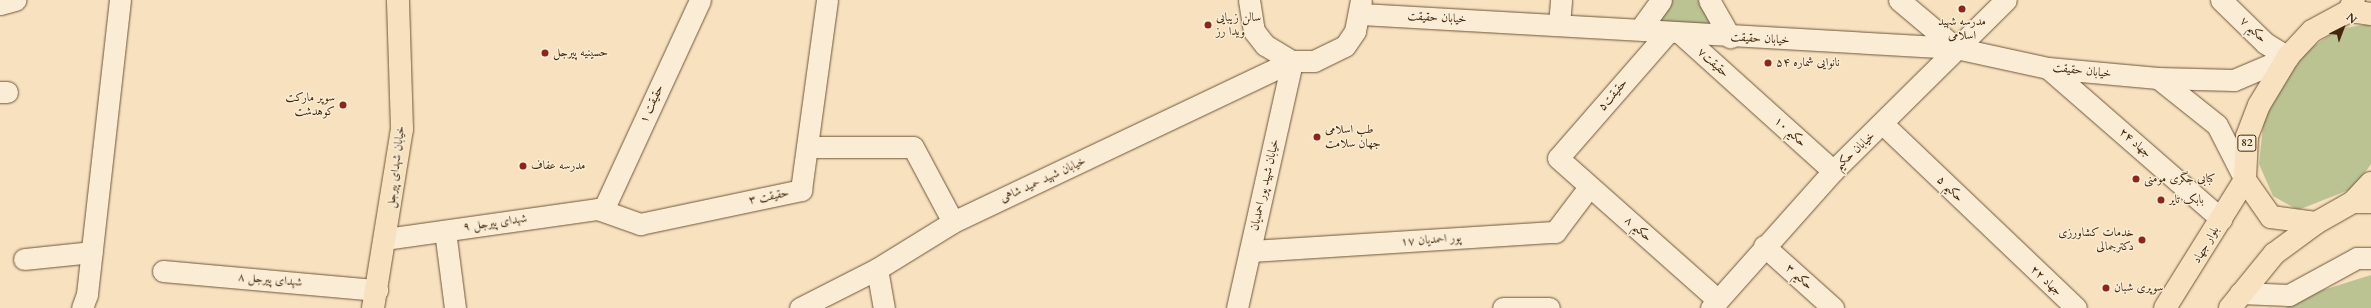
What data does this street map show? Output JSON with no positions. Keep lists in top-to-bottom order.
{
  "streets": {
    "main road": ["82", "خیابان شهدای پیرجل", "بلوار جهاد"],
    "street": [
      "خیابان حقیقت",
      "حکیم ۷",
      "حقیقت۷",
      "حقیقت۵",
      "حقیقت ۱",
      "حکیم ۱۰",
      "جهاد ۲۴",
      "خیابان حکیم",
      "خیابان شهید حمید شاهی",
      "خیابان شهید پور احمدیان",
      "حکیم ۵",
      "حقیقت ۳",
      "شهدای پیرجل ۹",
      "حکیم ۸",
      "پور احمدیان ۱۷",
      "حکیم ۳",
      "شهدای پیرجل ۸",
      "جهاد ۲۲"
    ]
  },
  "crossings": [
    ["خیابان حقیقت", "حکیم ۷"],
    ["خیابان حقیقت", "حقیقت۷"],
    ["خیابان حقیقت", "حقیقت۵"],
    ["خیابان حقیقت", "جهاد ۲۴"],
    ["خیابان حقیقت", "82"],
    ["خیابان حقیقت", "خیابان حکیم"],
    ["حکیم ۷", "82"],
    ["حقیقت۷", "حقیقت۵"],
    ["حقیقت۷", "حکیم ۱۰"],
    ["حقیقت۵", "حکیم ۸"],
    ["حقیقت ۱", "حقیقت ۳"],
    ["حقیقت ۱", "شهدای پیرجل ۹"],
    ["حکیم ۱۰", "خیابان حکیم"],
    ["جهاد ۲۴", "بلوار جهاد"],
    ["82", "بلوار جهاد"],
    ["خیابان حکیم", "حکیم ۵"],
    ["خیابان حکیم", "حکیم ۸"],
    ["خیابان حکیم", "حکیم ۳"],
    ["خیابان شهدای پیرجل", "شهدای پیرجل ۹"],
    ["خیابان شهدای پیرجل", "شهدای پیرجل ۸"],
    ["خیابان شهید حمید شاهی", "خیابان شهید پور احمدیان"],
    ["خیابان شهید پور احمدیان", "پور احمدیان ۱۷"],
    ["حکیم ۵", "جهاد ۲۲"],
    ["حقیقت ۳", "شهدای پیرجل ۹"],
    ["حکیم ۸", "پور احمدیان ۱۷"]
  ],
  "places": [
    "مدرسه شهید اسلامی",
    "سالن زیبایی ویدا رز",
    "حسینیه پیرجل",
    "نانوایی شماره ۵۴",
    "سوپر مارکت کوهدشت",
    "طب اسلامی جهان سلامت",
    "مدرسه عفاف",
    "کبابی جگری مومنی",
    "بابک تایر",
    "خدمات کشاورزی دکترجمالی",
    "سوپری شبان"
  ],
  "north": "top right"
}
